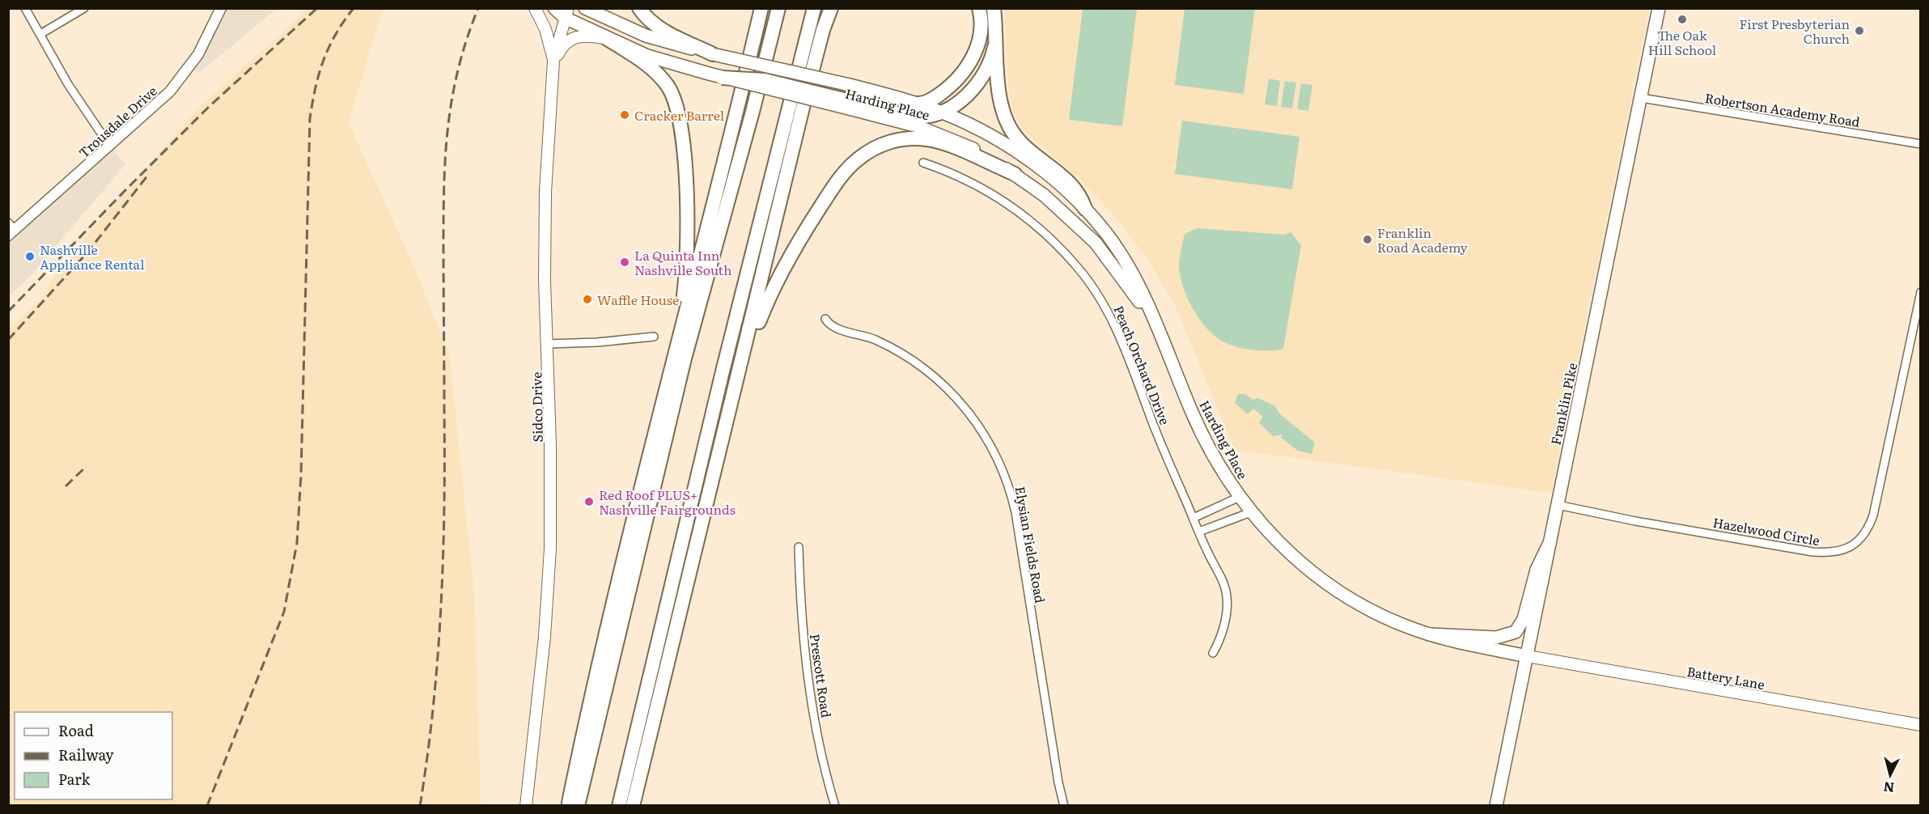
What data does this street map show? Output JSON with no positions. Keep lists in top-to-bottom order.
{
  "streets": {
    "main road": [
      "Harding Place",
      "Franklin Pike",
      "Sidco Drive",
      "Battery Lane"
    ],
    "street": [
      "Robertson Academy Road",
      "Trousdale Drive",
      "Peach Orchard Drive",
      "Hazelwood Circle",
      "Elysian Fields Road",
      "Prescott Road"
    ]
  },
  "crossings": [
    ["Harding Place", "Franklin Pike"],
    ["Harding Place", "Battery Lane"],
    ["Robertson Academy Road", "Franklin Pike"],
    ["Franklin Pike", "Hazelwood Circle"],
    ["Franklin Pike", "Battery Lane"]
  ],
  "places": [
    "The Oak Hill School",
    "First Presbyterian Church",
    "Cracker Barrel",
    "Franklin Road Academy",
    "Nashville Appliance Rental",
    "La Quinta Inn Nashville South",
    "Waffle House",
    "Red Roof PLUS+ Nashville Fairgrounds"
  ],
  "legend": ["Road", "Railway", "Park"],
  "north": "bottom"
}
